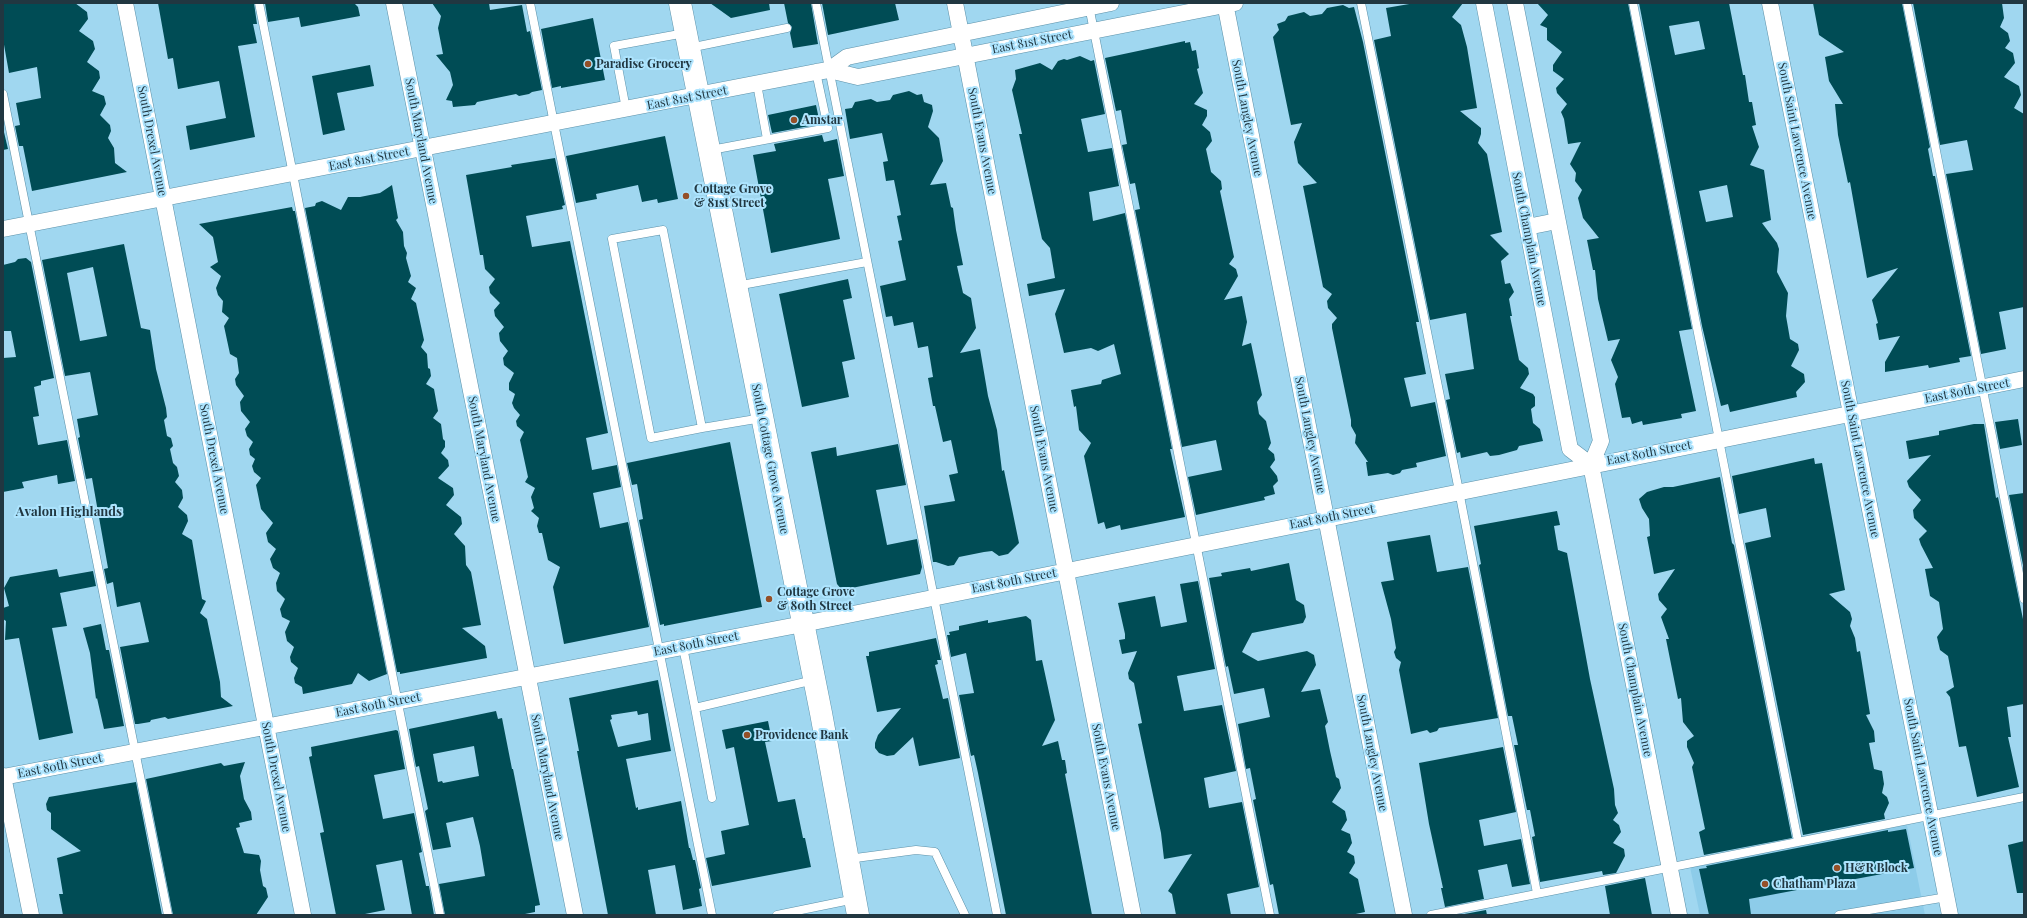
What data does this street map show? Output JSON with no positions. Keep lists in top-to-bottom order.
{
  "streets": {
    "main road": ["South Cottage Grove Avenue"],
    "street": [
      "East 81st Street",
      "South Langley Avenue",
      "South Drexel Avenue",
      "South Maryland Avenue",
      "South Evans Avenue",
      "South Saint Lawrence Avenue",
      "South Champlain Avenue",
      "East 80th Street"
    ]
  },
  "crossings": [
    ["East 81st Street", "South Langley Avenue"],
    ["East 81st Street", "South Drexel Avenue"],
    ["East 81st Street", "South Maryland Avenue"],
    ["East 81st Street", "South Evans Avenue"],
    ["East 81st Street", "South Cottage Grove Avenue"],
    ["South Langley Avenue", "East 80th Street"],
    ["South Drexel Avenue", "East 80th Street"],
    ["South Maryland Avenue", "East 80th Street"],
    ["South Evans Avenue", "East 80th Street"],
    ["South Saint Lawrence Avenue", "East 80th Street"],
    ["South Champlain Avenue", "East 80th Street"],
    ["East 80th Street", "South Cottage Grove Avenue"]
  ],
  "districts": ["Avalon Highlands"],
  "places": [
    "Paradise Grocery",
    "Amstar",
    "Cottage Grove & 81st Street",
    "Cottage Grove & 80th Street",
    "Providence Bank",
    "H&R Block",
    "Chatham Plaza"
  ]
}
